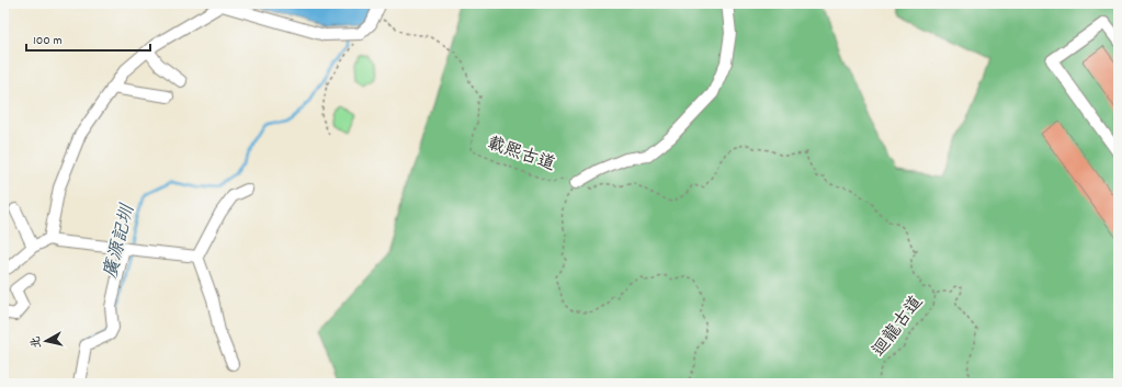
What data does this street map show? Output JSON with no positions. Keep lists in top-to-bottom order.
{
  "streets": {
    "path": ["載熙古道", "迴龍古道"]
  },
  "water": ["廣源記圳"],
  "scale_bar": "100 m",
  "north": "left"
}
